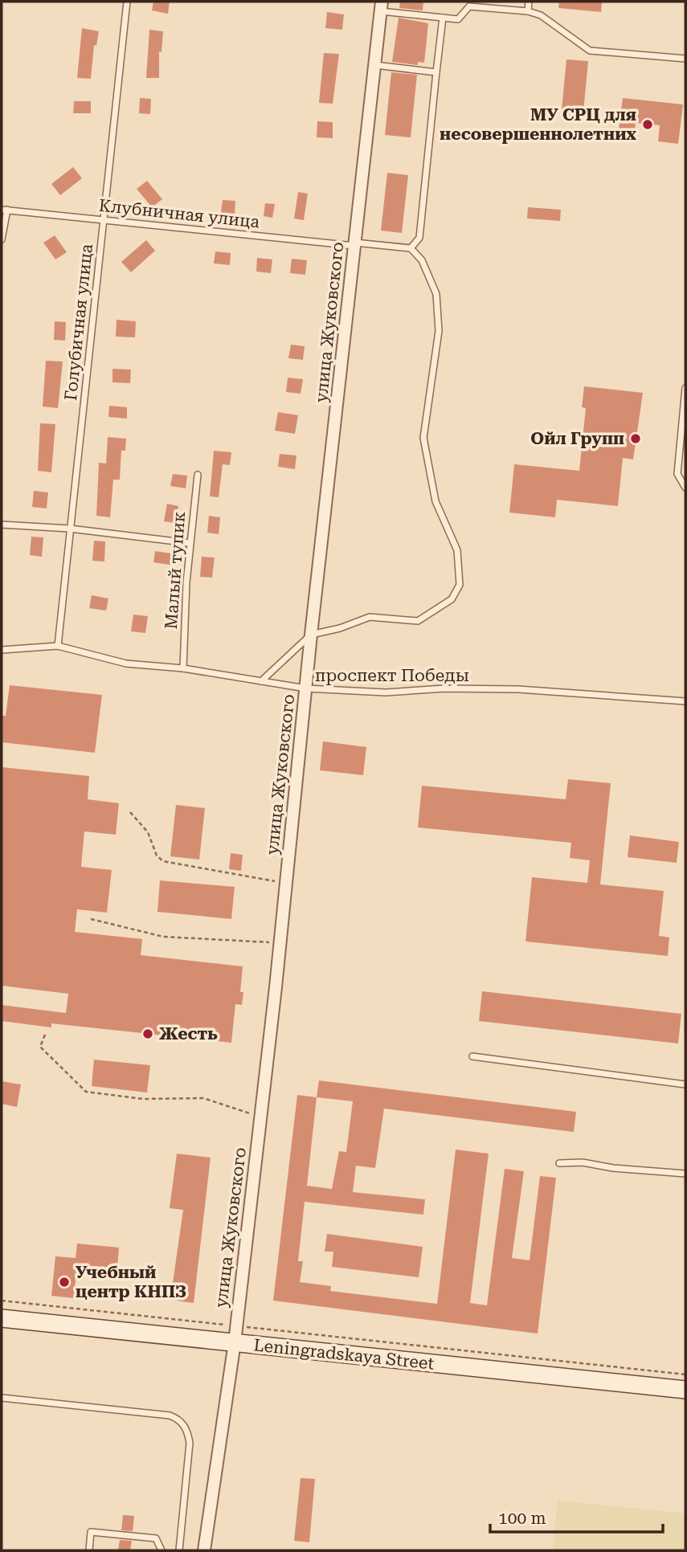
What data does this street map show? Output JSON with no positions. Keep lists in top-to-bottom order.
{
  "streets": {
    "main road": ["Leningradskaya Street"],
    "street": ["улица Жуковского"],
    "lane": [
      "Клубничная улица",
      "Голубичная улица",
      "Малый тупик",
      "проспект Победы"
    ]
  },
  "crossings": [
    ["Клубничная улица", "Голубичная улица"],
    ["Клубничная улица", "улица Жуковского"],
    ["Голубичная улица", "проспект Победы"],
    ["улица Жуковского", "проспект Победы"],
    ["улица Жуковского", "Leningradskaya Street"],
    ["Малый тупик", "проспект Победы"]
  ],
  "places": [
    "МУ СРЦ для несовершеннолетних",
    "Ойл Групп",
    "Жесть",
    "Учебный центр КНПЗ"
  ],
  "scale_bar": "100 m"
}
